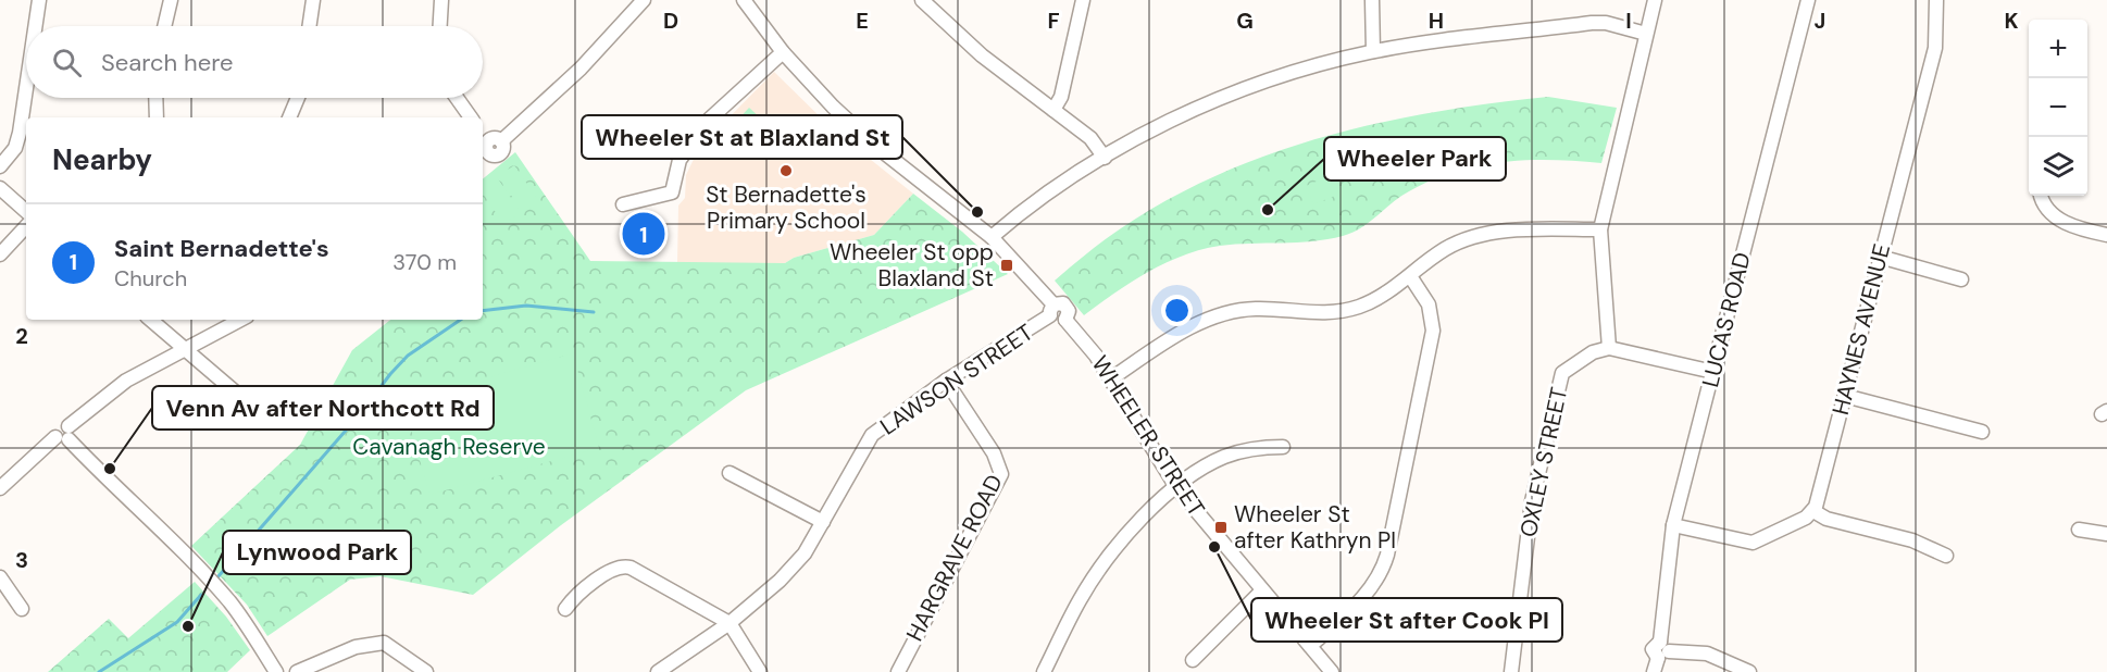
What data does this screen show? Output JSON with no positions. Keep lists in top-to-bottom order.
{
  "streets": {
    "street": [
      "LUCAS ROAD",
      "HAYNES AVENUE",
      "LAWSON STREET",
      "WHEELER STREET",
      "OXLEY STREET",
      "HARGRAVE ROAD"
    ]
  },
  "crossings": [
    ["LAWSON STREET", "WHEELER STREET"],
    ["LAWSON STREET", "HARGRAVE ROAD"]
  ],
  "parks": ["Cavanagh Reserve"],
  "places": {
    "other": [
      "St Bernadette's Primary School",
      "Wheeler Park",
      "Wheeler St at Blaxland St",
      "Venn Av after Northcott Rd",
      "Wheeler St after Cook Pl",
      "Lynwood Park"
    ],
    "transit": ["Wheeler St opp Blaxland St", "Wheeler St after Kathryn Pl"]
  },
  "page": {
    "map_buttons": ["+", "−"],
    "search": "Search here",
    "heading": "Nearby",
    "list": [
      {
        "mark": "1",
        "name": "Saint Bernadette's",
        "note": "Church",
        "value": "370 m"
      }
    ],
    "pins": "1"
  },
  "grid": {
    "columns": [
      "D",
      "E",
      "F",
      "G",
      "H",
      "I",
      "J",
      "K"
    ],
    "rows": ["2", "3"]
  }
}
